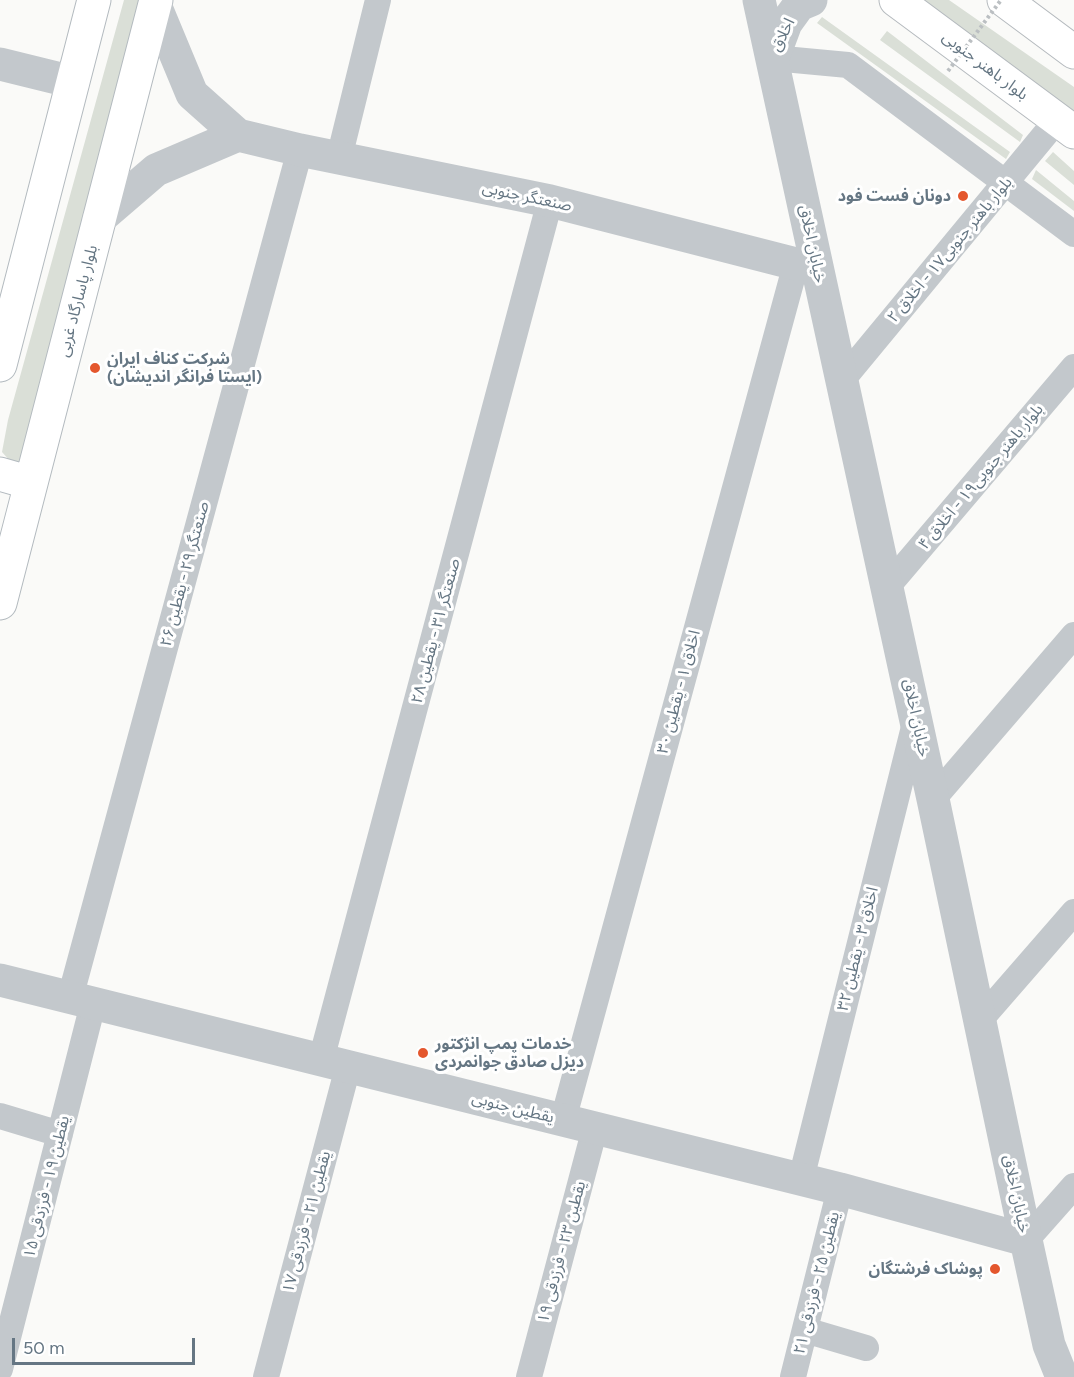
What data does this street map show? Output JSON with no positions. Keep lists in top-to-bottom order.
{
  "streets": {
    "main road": ["بلوار باهنر جنوبی", "بلوار پاسارگاد غربی"],
    "street": [
      "اخلاق",
      "صنعتگر جنوبی",
      "خیابان اخلاق",
      "بلوار باهنر جنوبی۱۷ - اخلاق ۲",
      "بلوار باهنر جنوبی۱۹ - اخلاق ۴",
      "صنعتگر ۲۹ - یقطین ۲۶",
      "صنعتگر ۳۱ - یقطین ۲۸",
      "اخلاق ۱ - یقطین ۳۰",
      "اخلاق ۳ - یقطین ۳۲",
      "یقطین جنوبی",
      "یقطین ۱۹ - فرزدقی ۱۵",
      "یقطین ۲۱ - فرزدقی ۱۷",
      "یقطین ۲۳ - فرزدقی ۱۹",
      "یقطین ۲۵ - فرزدقی ۲۱"
    ]
  },
  "crossings": [
    ["اخلاق", "خیابان اخلاق"],
    ["بلوار باهنر جنوبی", "بلوار باهنر جنوبی۱۷ - اخلاق ۲"],
    ["صنعتگر جنوبی", "خیابان اخلاق"],
    ["صنعتگر جنوبی", "بلوار پاسارگاد غربی"],
    ["صنعتگر جنوبی", "صنعتگر ۲۹ - یقطین ۲۶"],
    ["صنعتگر جنوبی", "صنعتگر ۳۱ - یقطین ۲۸"],
    ["صنعتگر جنوبی", "اخلاق ۱ - یقطین ۳۰"],
    ["خیابان اخلاق", "بلوار باهنر جنوبی۱۷ - اخلاق ۲"],
    ["خیابان اخلاق", "بلوار باهنر جنوبی۱۹ - اخلاق ۴"],
    ["خیابان اخلاق", "اخلاق ۱ - یقطین ۳۰"],
    ["خیابان اخلاق", "اخلاق ۳ - یقطین ۳۲"],
    ["خیابان اخلاق", "یقطین جنوبی"],
    ["صنعتگر ۲۹ - یقطین ۲۶", "یقطین جنوبی"],
    ["صنعتگر ۲۹ - یقطین ۲۶", "یقطین ۱۹ - فرزدقی ۱۵"],
    ["صنعتگر ۳۱ - یقطین ۲۸", "یقطین جنوبی"],
    ["صنعتگر ۳۱ - یقطین ۲۸", "یقطین ۲۱ - فرزدقی ۱۷"],
    ["اخلاق ۱ - یقطین ۳۰", "یقطین جنوبی"],
    ["اخلاق ۳ - یقطین ۳۲", "یقطین جنوبی"],
    ["یقطین جنوبی", "یقطین ۱۹ - فرزدقی ۱۵"],
    ["یقطین جنوبی", "یقطین ۲۱ - فرزدقی ۱۷"],
    ["یقطین جنوبی", "یقطین ۲۳ - فرزدقی ۱۹"],
    ["یقطین جنوبی", "یقطین ۲۵ - فرزدقی ۲۱"]
  ],
  "places": [
    "دونان فست فود",
    "شرکت کناف ایران (ایستا فرانگر اندیشان)",
    "خدمات پمپ انژکتور دیزل صادق جوانمردی",
    "پوشاک فرشتگان"
  ],
  "scale_bar": "50 m"
}
